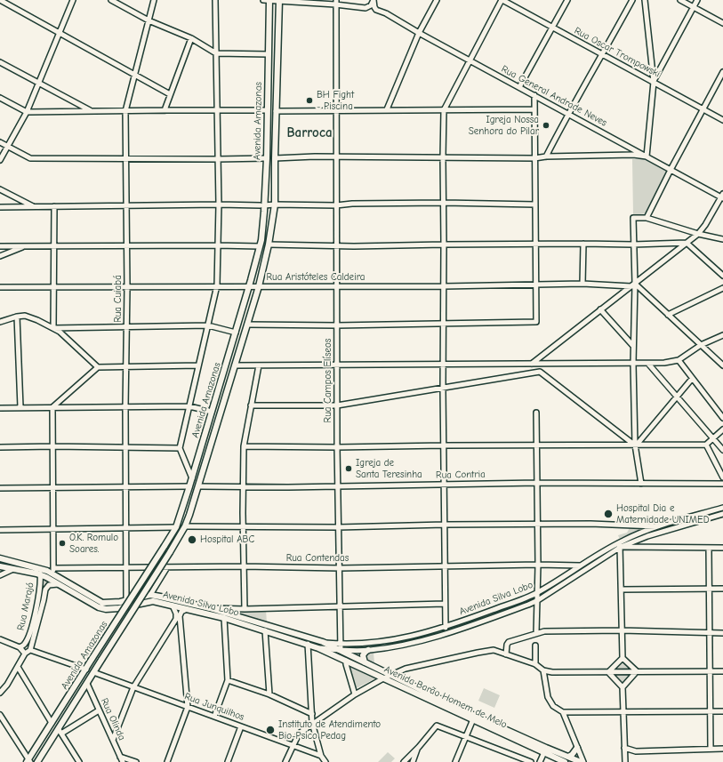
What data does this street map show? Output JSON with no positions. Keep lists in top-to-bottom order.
{
  "streets": {
    "main road": ["Avenida Amazonas", "Avenida Silva Lobo", "Avenida Barão Homem de Melo"],
    "street": [
      "Rua Oscar Trompowski",
      "Rua General Andrade Neves",
      "Rua Aristóteles Caldeira",
      "Rua Cuiabá",
      "Rua Campos Elíseos",
      "Rua Contria",
      "Rua Contendas",
      "Rua Marajó",
      "Rua Junquilhos",
      "Rua Olinda"
    ]
  },
  "crossings": [
    ["Avenida Amazonas", "Rua Aristóteles Caldeira"],
    ["Avenida Amazonas", "Rua Contria"],
    ["Avenida Amazonas", "Rua Junquilhos"],
    ["Avenida Amazonas", "Rua Olinda"],
    ["Rua Aristóteles Caldeira", "Rua Cuiabá"],
    ["Rua Aristóteles Caldeira", "Rua Campos Elíseos"],
    ["Rua Cuiabá", "Rua Contendas"],
    ["Rua Cuiabá", "Avenida Silva Lobo"],
    ["Rua Campos Elíseos", "Rua Contria"],
    ["Rua Campos Elíseos", "Rua Contendas"],
    ["Rua Campos Elíseos", "Avenida Silva Lobo"],
    ["Rua Campos Elíseos", "Avenida Barão Homem de Melo"],
    ["Rua Contendas", "Avenida Silva Lobo"],
    ["Avenida Silva Lobo", "Rua Marajó"],
    ["Avenida Silva Lobo", "Avenida Barão Homem de Melo"]
  ],
  "districts": ["Barroca"],
  "places": [
    "BH Fight - Piscina",
    "Igreja Nossa Senhora do Pilar",
    "Igreja de Santa Teresinha",
    "Hospital Dia e Maternidade UNIMED",
    "Hospital ABC",
    "O.K. Romulo Soares.",
    "Instituto de Atendimento Bio-Psico Pedag"
  ]
}
